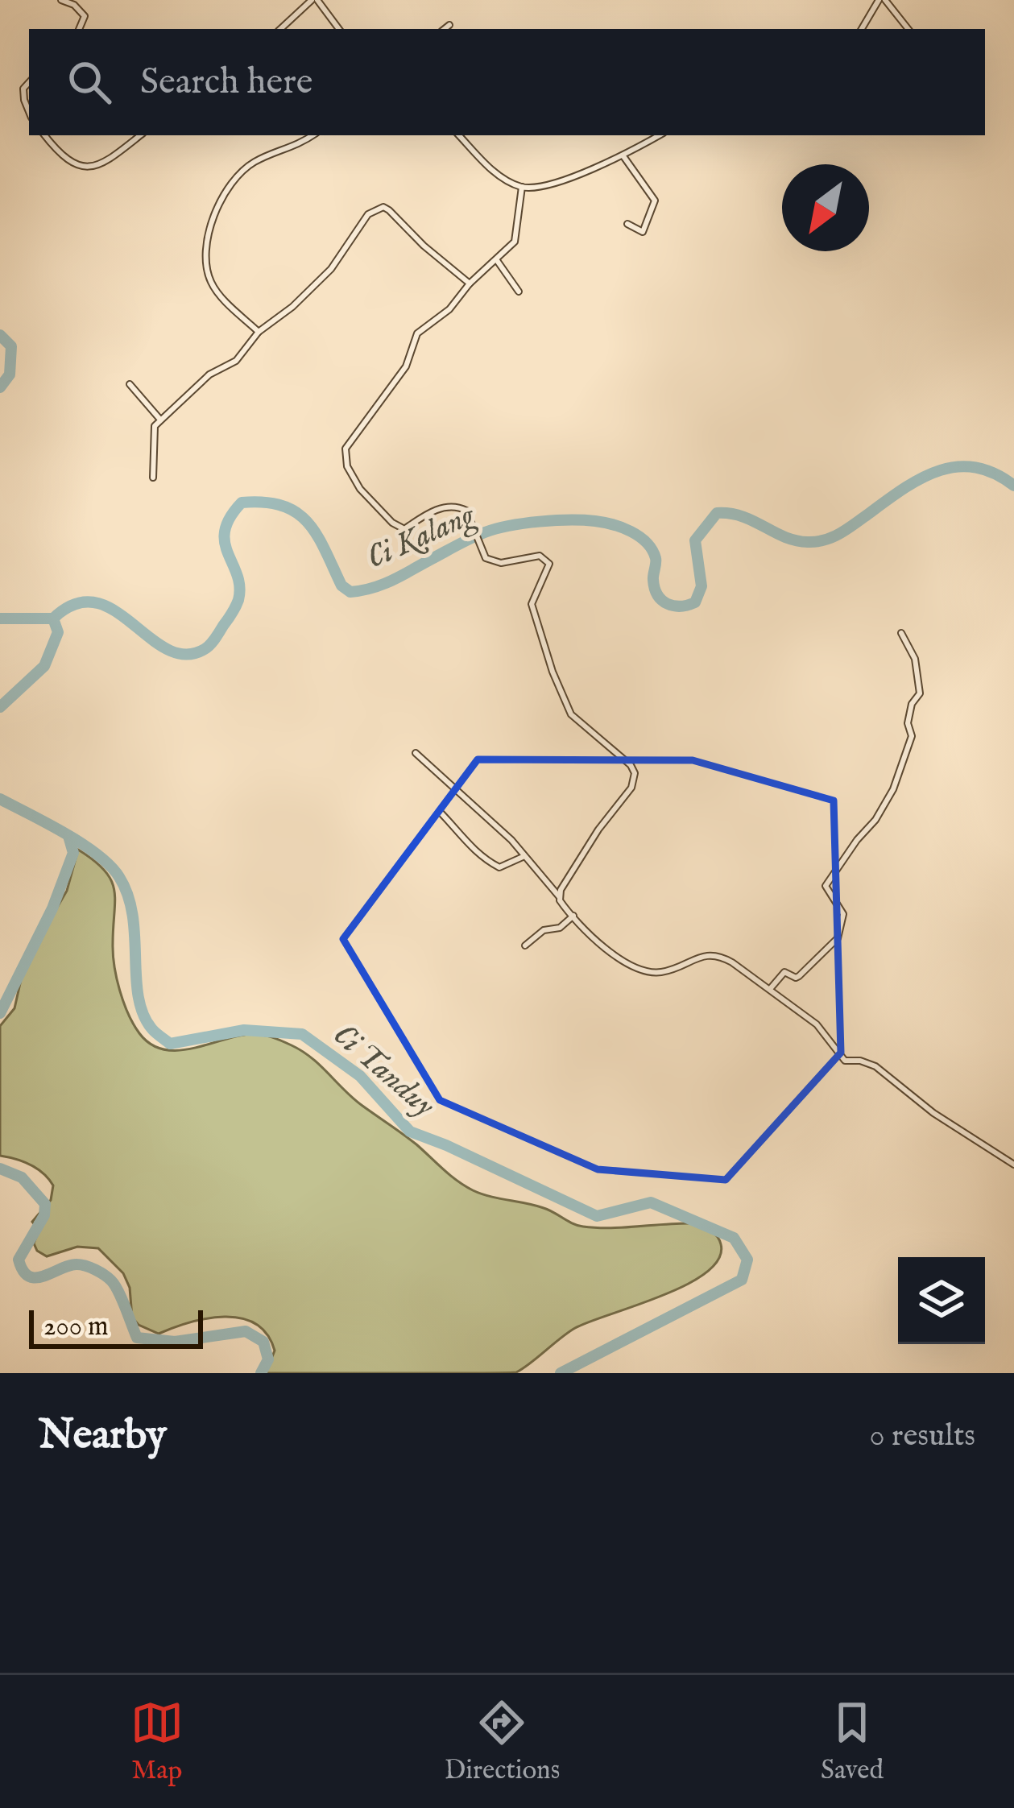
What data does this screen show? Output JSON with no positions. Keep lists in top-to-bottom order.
{
  "water": ["Ci Kalang", "Ci Tanduy"],
  "scale_bar": "200 m",
  "north": "bottom left",
  "page": {
    "search": "Search here",
    "scale": "200 m",
    "heading": ["Nearby", "0 results"],
    "nav": ["Map", "Directions", "Saved"]
  }
}
